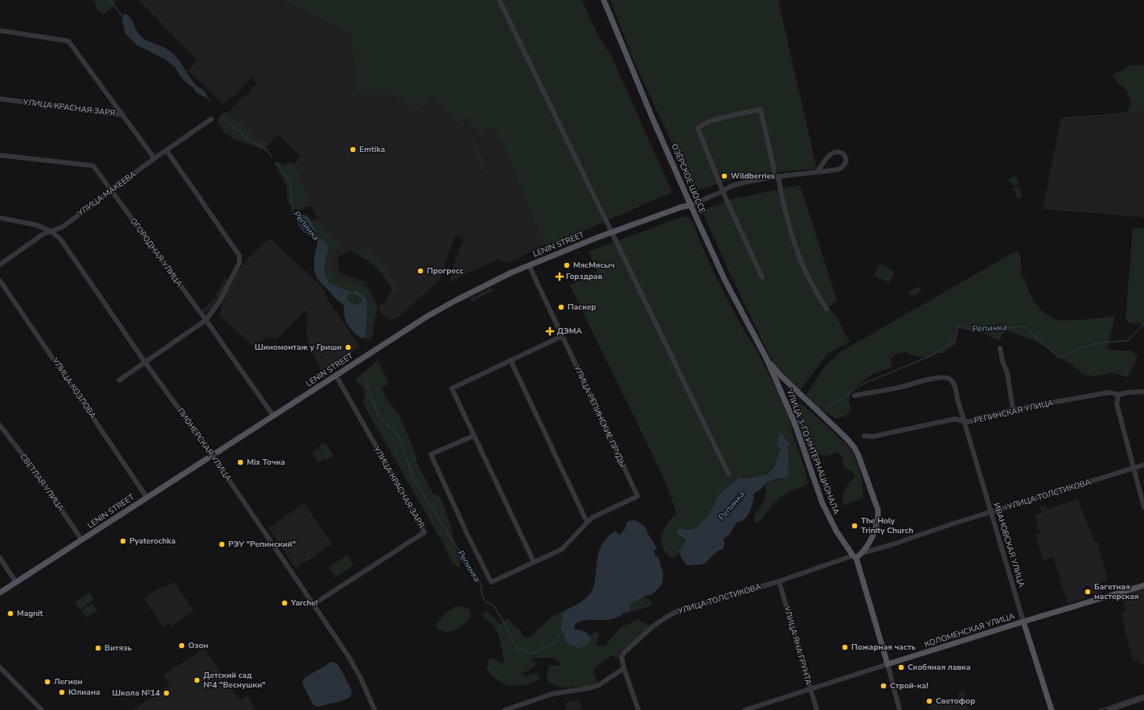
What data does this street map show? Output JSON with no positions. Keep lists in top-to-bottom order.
{
  "streets": {
    "main road": [
      "ОЗЁРСКОЕ ШОССЕ",
      "LENIN STREET",
      "УЛИЦА 3-ГО ИНТЕРНАЦИОНАЛА",
      "ИВАНОВСКАЯ УЛИЦА",
      "КОЛОМЕНСКАЯ УЛИЦА"
    ],
    "street": [
      "УЛИЦА КРАСНАЯ ЗАРЯ",
      "УЛИЦА МАКЕЕВА",
      "ОГОРОДНАЯ УЛИЦА",
      "УЛИЦА КОЗЛОВА",
      "РЕПИНСКАЯ УЛИЦА",
      "УЛИЦА РЕПИНСКИЕ ПРУДЫ",
      "ПИОНЕРСКАЯ УЛИЦА",
      "СВЕТЛАЯ УЛИЦА",
      "УЛИЦА ТОЛСТИКОВА",
      "УЛИЦА ЯНА ГРУНТА"
    ]
  },
  "crossings": [
    ["УЛИЦА КРАСНАЯ ЗАРЯ", "УЛИЦА МАКЕЕВА"],
    ["УЛИЦА КРАСНАЯ ЗАРЯ", "LENIN STREET"],
    ["УЛИЦА КРАСНАЯ ЗАРЯ", "ПИОНЕРСКАЯ УЛИЦА"],
    ["ОЗЁРСКОЕ ШОССЕ", "LENIN STREET"],
    ["ОЗЁРСКОЕ ШОССЕ", "УЛИЦА 3-ГО ИНТЕРНАЦИОНАЛА"],
    ["УЛИЦА МАКЕЕВА", "ОГОРОДНАЯ УЛИЦА"],
    ["УЛИЦА МАКЕЕВА", "ПИОНЕРСКАЯ УЛИЦА"],
    ["LENIN STREET", "ОГОРОДНАЯ УЛИЦА"],
    ["LENIN STREET", "УЛИЦА КОЗЛОВА"],
    ["LENIN STREET", "ПИОНЕРСКАЯ УЛИЦА"],
    ["LENIN STREET", "СВЕТЛАЯ УЛИЦА"],
    ["РЕПИНСКАЯ УЛИЦА", "ИВАНОВСКАЯ УЛИЦА"],
    ["УЛИЦА 3-ГО ИНТЕРНАЦИОНАЛА", "УЛИЦА ТОЛСТИКОВА"],
    ["УЛИЦА 3-ГО ИНТЕРНАЦИОНАЛА", "КОЛОМЕНСКАЯ УЛИЦА"],
    ["УЛИЦА ТОЛСТИКОВА", "ИВАНОВСКАЯ УЛИЦА"],
    ["УЛИЦА ТОЛСТИКОВА", "УЛИЦА ЯНА ГРУНТА"],
    ["ИВАНОВСКАЯ УЛИЦА", "КОЛОМЕНСКАЯ УЛИЦА"],
    ["КОЛОМЕНСКАЯ УЛИЦА", "УЛИЦА ЯНА ГРУНТА"]
  ],
  "water": ["Репинка"],
  "places": {
    "other": [
      "Emtika",
      "Wildberries",
      "МясМясыч",
      "Прогресс",
      "Паскер",
      "Шиномонтаж у Гриши",
      "Mix Точка",
      "The Holy Trinity Church",
      "Pyaterochka",
      "РЭУ \"Репинский\"",
      "Багетная мастерская",
      "Yarche!",
      "Magnit",
      "Озон",
      "Пожарная часть",
      "Витязь",
      "Скобяная лавка",
      "Детский сад №4 \"Веснушки\"",
      "Легион",
      "Строй-ка!",
      "Юлиана",
      "Школа №14",
      "Светофор"
    ],
    "health": ["Горздрав", "ДЭМА"]
  }
}
